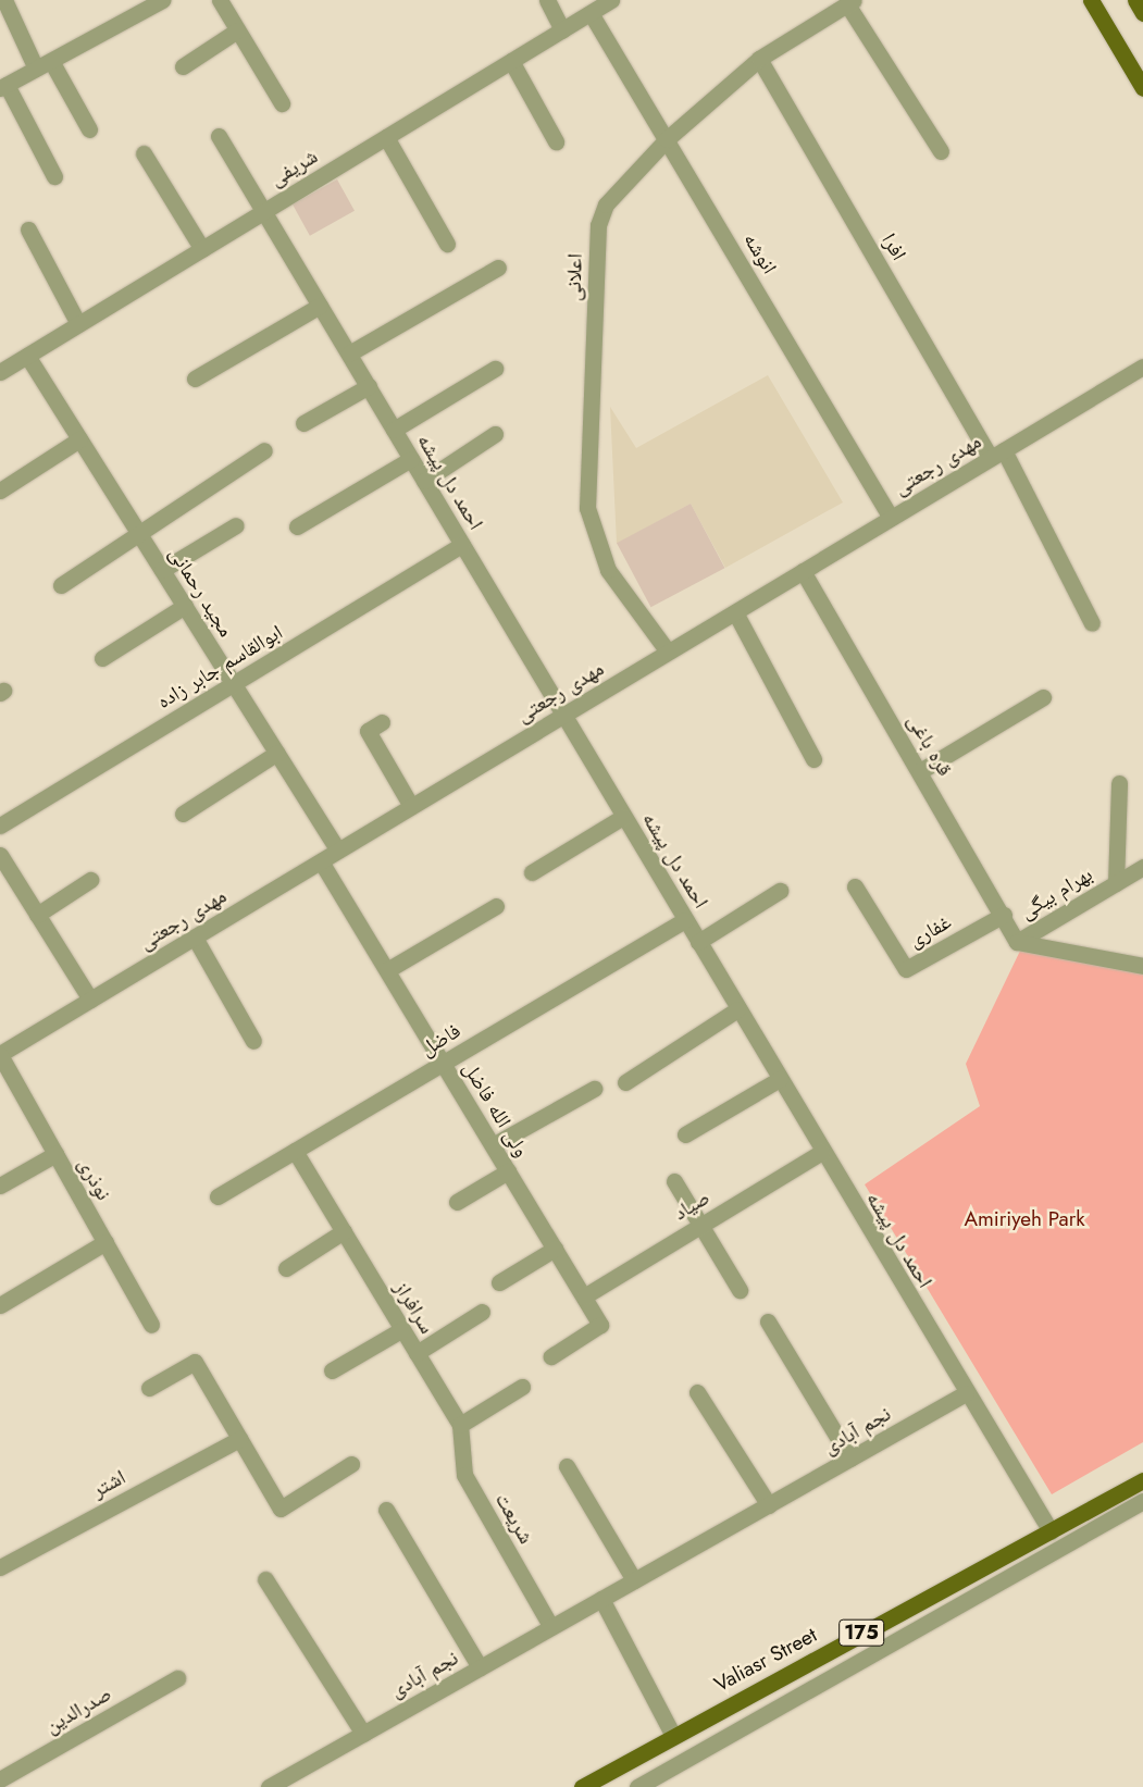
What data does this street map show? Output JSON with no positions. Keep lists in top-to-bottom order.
{
  "streets": {
    "main road": ["175", "Valiasr Street"],
    "street": [
      "شریفی",
      "افرا",
      "انوشه",
      "اعلانی",
      "مهدی رجعتی",
      "احمد دل پیشه",
      "مجید رحمانی",
      "ابوالقاسم جابر زاده",
      "قره باغی",
      "بهرام بیگی",
      "غفاری",
      "فاضل",
      "ولی الله فاضل",
      "نوذری",
      "صیاد",
      "سرافراز",
      "نجم آبادی",
      "اشتر",
      "شریعت",
      "صدرالدین"
    ]
  },
  "crossings": [
    ["شریفی", "انوشه"],
    ["شریفی", "احمد دل پیشه"],
    ["شریفی", "مجید رحمانی"],
    ["افرا", "اعلانی"],
    ["افرا", "مهدی رجعتی"],
    ["انوشه", "اعلانی"],
    ["انوشه", "مهدی رجعتی"],
    ["اعلانی", "مهدی رجعتی"],
    ["مهدی رجعتی", "احمد دل پیشه"],
    ["مهدی رجعتی", "مجید رحمانی"],
    ["مهدی رجعتی", "قره باغی"],
    ["مهدی رجعتی", "ولی الله فاضل"],
    ["مهدی رجعتی", "نوذری"],
    ["احمد دل پیشه", "ابوالقاسم جابر زاده"],
    ["احمد دل پیشه", "فاضل"],
    ["احمد دل پیشه", "صیاد"],
    ["احمد دل پیشه", "نجم آبادی"],
    ["احمد دل پیشه", "Valiasr Street"],
    ["مجید رحمانی", "ابوالقاسم جابر زاده"],
    ["قره باغی", "بهرام بیگی"],
    ["قره باغی", "غفاری"],
    ["فاضل", "ولی الله فاضل"],
    ["فاضل", "سرافراز"],
    ["ولی الله فاضل", "صیاد"],
    ["سرافراز", "شریعت"],
    ["نجم آبادی", "شریعت"]
  ],
  "parks": ["Amiriyeh Park"]
}
